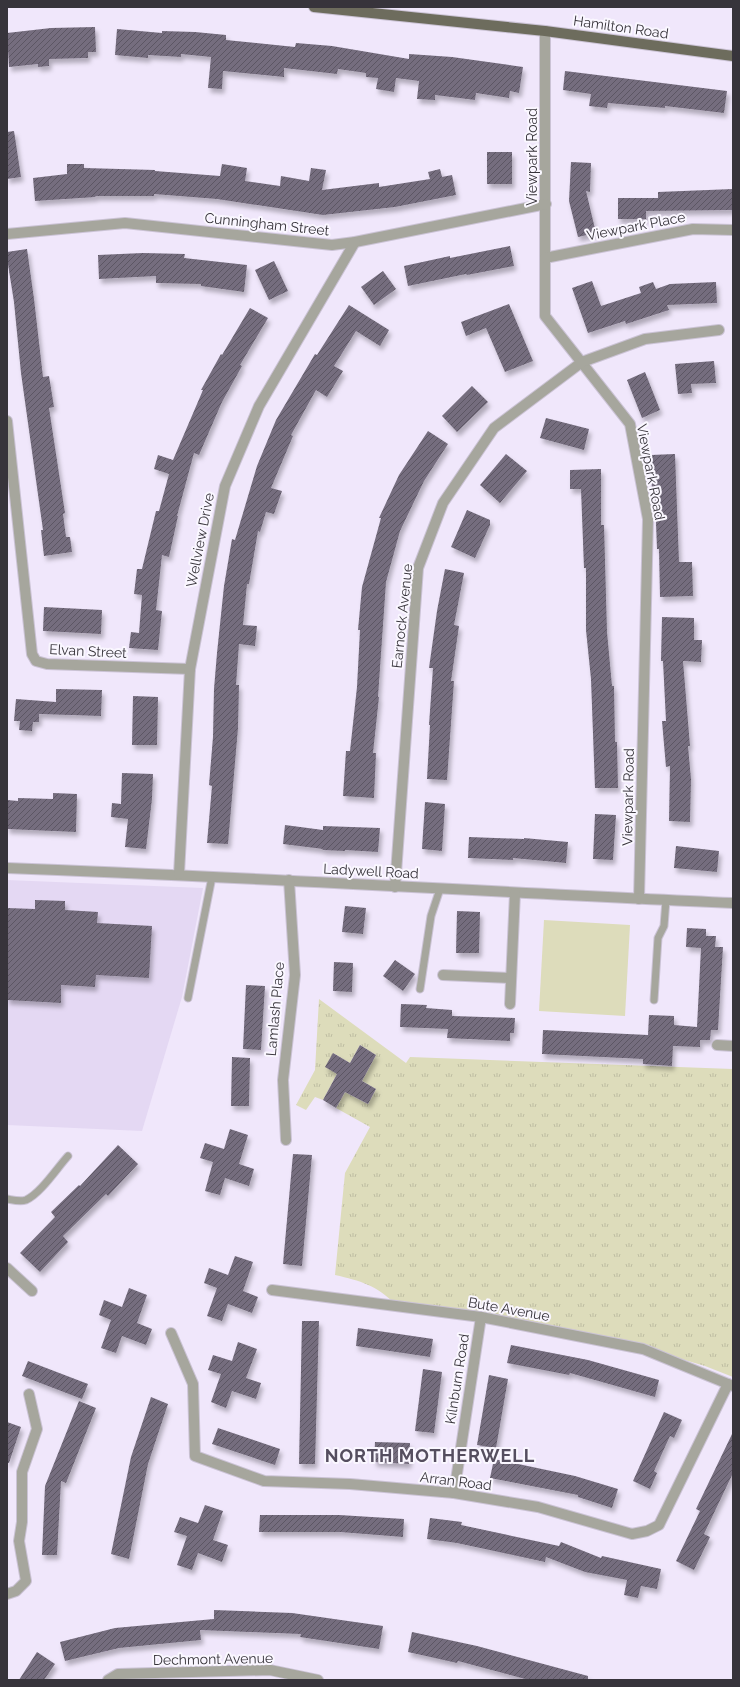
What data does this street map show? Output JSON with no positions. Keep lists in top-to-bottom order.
{
  "streets": {
    "main road": ["Hamilton Road"],
    "street": [
      "Viewpark Road",
      "Cunningham Street",
      "Viewpark Place",
      "Wellview Drive",
      "Earnock Avenue",
      "Elvan Street",
      "Ladywell Road",
      "Lamlash Place",
      "Bute Avenue",
      "Kilnburn Road",
      "Arran Road",
      "Dechmont Avenue"
    ]
  },
  "crossings": [
    ["Hamilton Road", "Viewpark Road"],
    ["Viewpark Road", "Cunningham Street"],
    ["Viewpark Road", "Viewpark Place"],
    ["Viewpark Road", "Earnock Avenue"],
    ["Viewpark Road", "Ladywell Road"],
    ["Cunningham Street", "Wellview Drive"],
    ["Wellview Drive", "Elvan Street"],
    ["Wellview Drive", "Ladywell Road"],
    ["Earnock Avenue", "Ladywell Road"],
    ["Ladywell Road", "Lamlash Place"],
    ["Bute Avenue", "Kilnburn Road"],
    ["Bute Avenue", "Arran Road"],
    ["Kilnburn Road", "Arran Road"]
  ],
  "districts": ["NORTH MOTHERWELL"]
}
